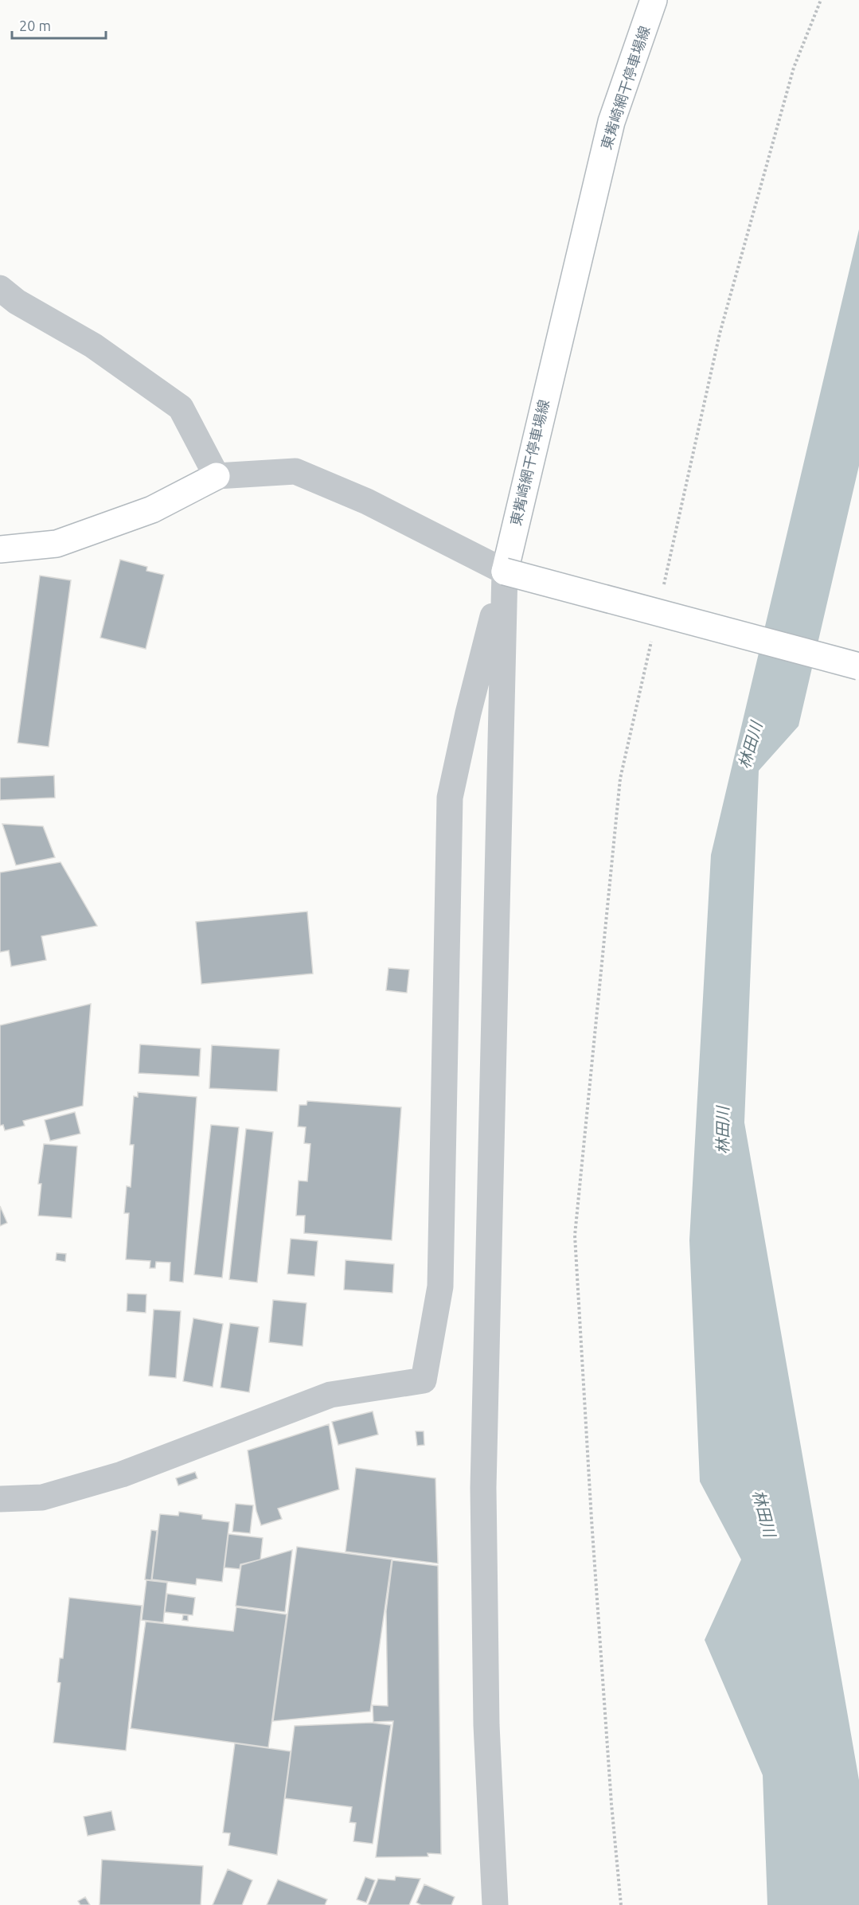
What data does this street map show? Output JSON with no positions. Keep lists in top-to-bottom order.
{
  "streets": {
    "main road": ["東觜崎網干停車場線"]
  },
  "water": ["林田川"],
  "scale_bar": "20 m"
}
